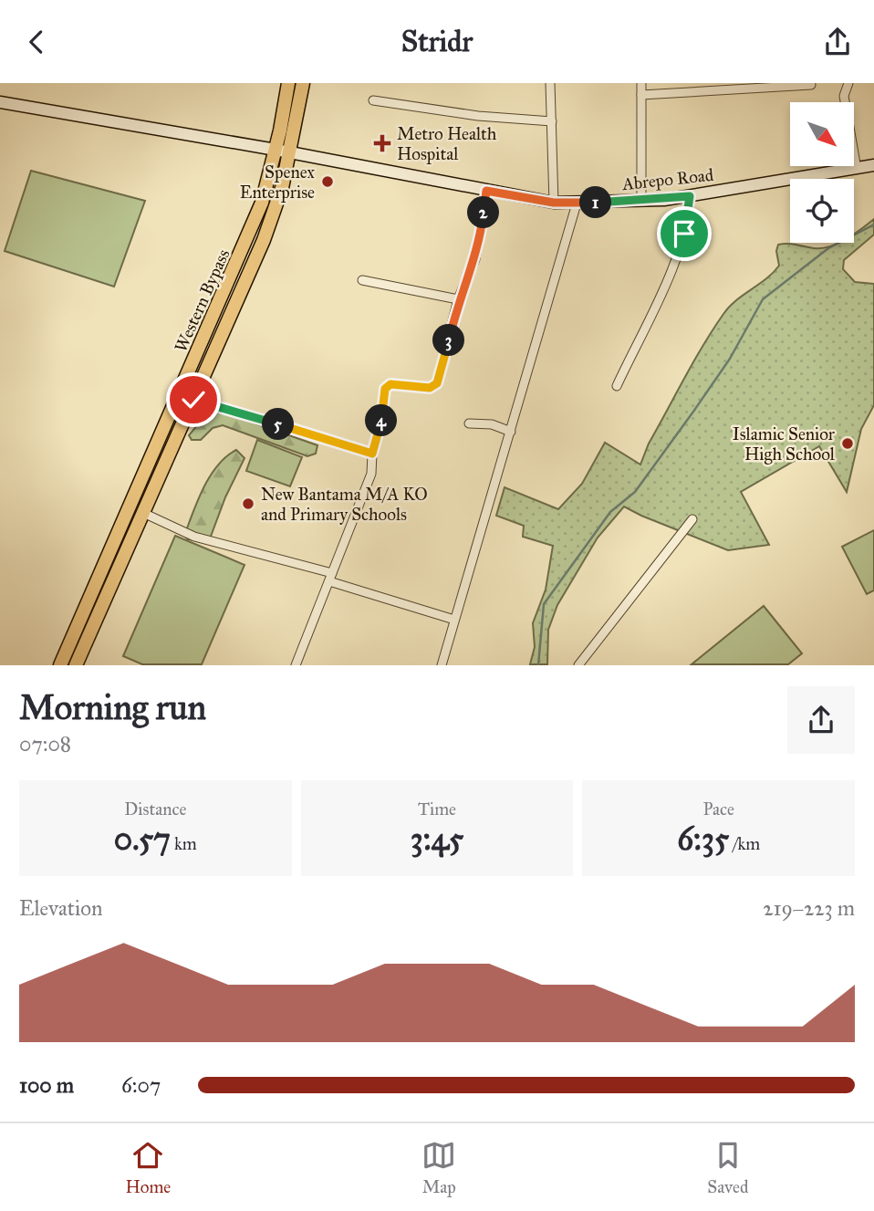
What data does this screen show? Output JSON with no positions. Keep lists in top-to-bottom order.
{
  "streets": {
    "highway": ["Western Bypass"],
    "main road": ["Abrepo Road"]
  },
  "crossings": [
    ["Abrepo Road", "Western Bypass"]
  ],
  "places": {
    "health": ["Metro Health Hospital"],
    "other": ["Spenex Enterprise", "Islamic Senior High School", "New Bantama M/A KO and Primary Schools"]
  },
  "north": "bottom right",
  "page": {
    "header": "Stridr",
    "pins": [
      "1",
      "2",
      "3",
      "4",
      "5"
    ],
    "heading": ["Morning run", "07:08"],
    "stats": [
      ["Distance", "0.57 km"],
      ["Time", "3:45"],
      ["Pace", "6:35 /km"]
    ],
    "chart": ["Elevation", "219–223 m"],
    "list": [
      {
        "name": "100 m",
        "note": "6:07"
      }
    ],
    "tabs": ["Home", "Map", "Saved"]
  }
}
